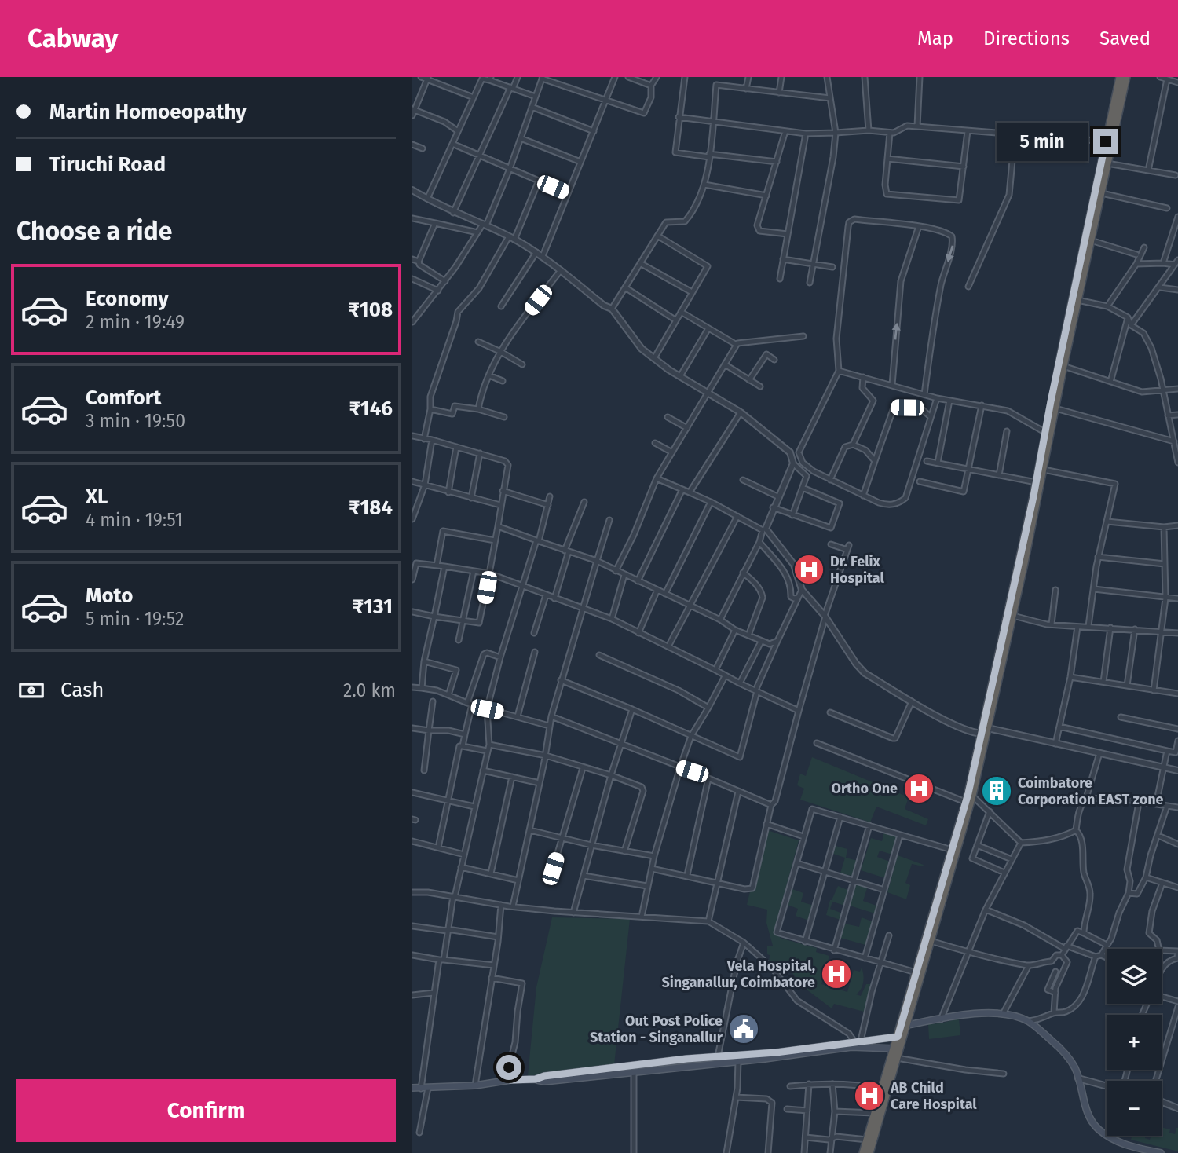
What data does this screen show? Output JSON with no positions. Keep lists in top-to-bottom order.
{
  "places": {
    "hospital": [
      "Dr. Felix Hospital",
      "Ortho One",
      "Vela Hospital, Singanallur, Coimbatore",
      "AB Child Care Hospital"
    ],
    "building": ["Coimbatore Corporation EAST zone"],
    "public building": ["Out Post Police Station - Singanallur"]
  },
  "page": {
    "header": "Cabway",
    "nav": ["Map", "Directions", "Saved"],
    "banner": ["Martin Homoeopathy", "Tiruchi Road"],
    "bubble": "5 min",
    "heading": "Choose a ride",
    "list": [
      {
        "name": "Economy",
        "note": "2 min · 19:49",
        "value": "₹108"
      },
      {
        "name": "Comfort",
        "note": "3 min · 19:50",
        "value": "₹146"
      },
      {
        "name": "XL",
        "note": "4 min · 19:51",
        "value": "₹184"
      },
      {
        "name": "Moto",
        "note": "5 min · 19:52",
        "value": "₹131"
      }
    ],
    "pay": ["Cash", "2.0 km"],
    "map_buttons": ["+", "−"],
    "buttons": "Confirm"
  }
}
